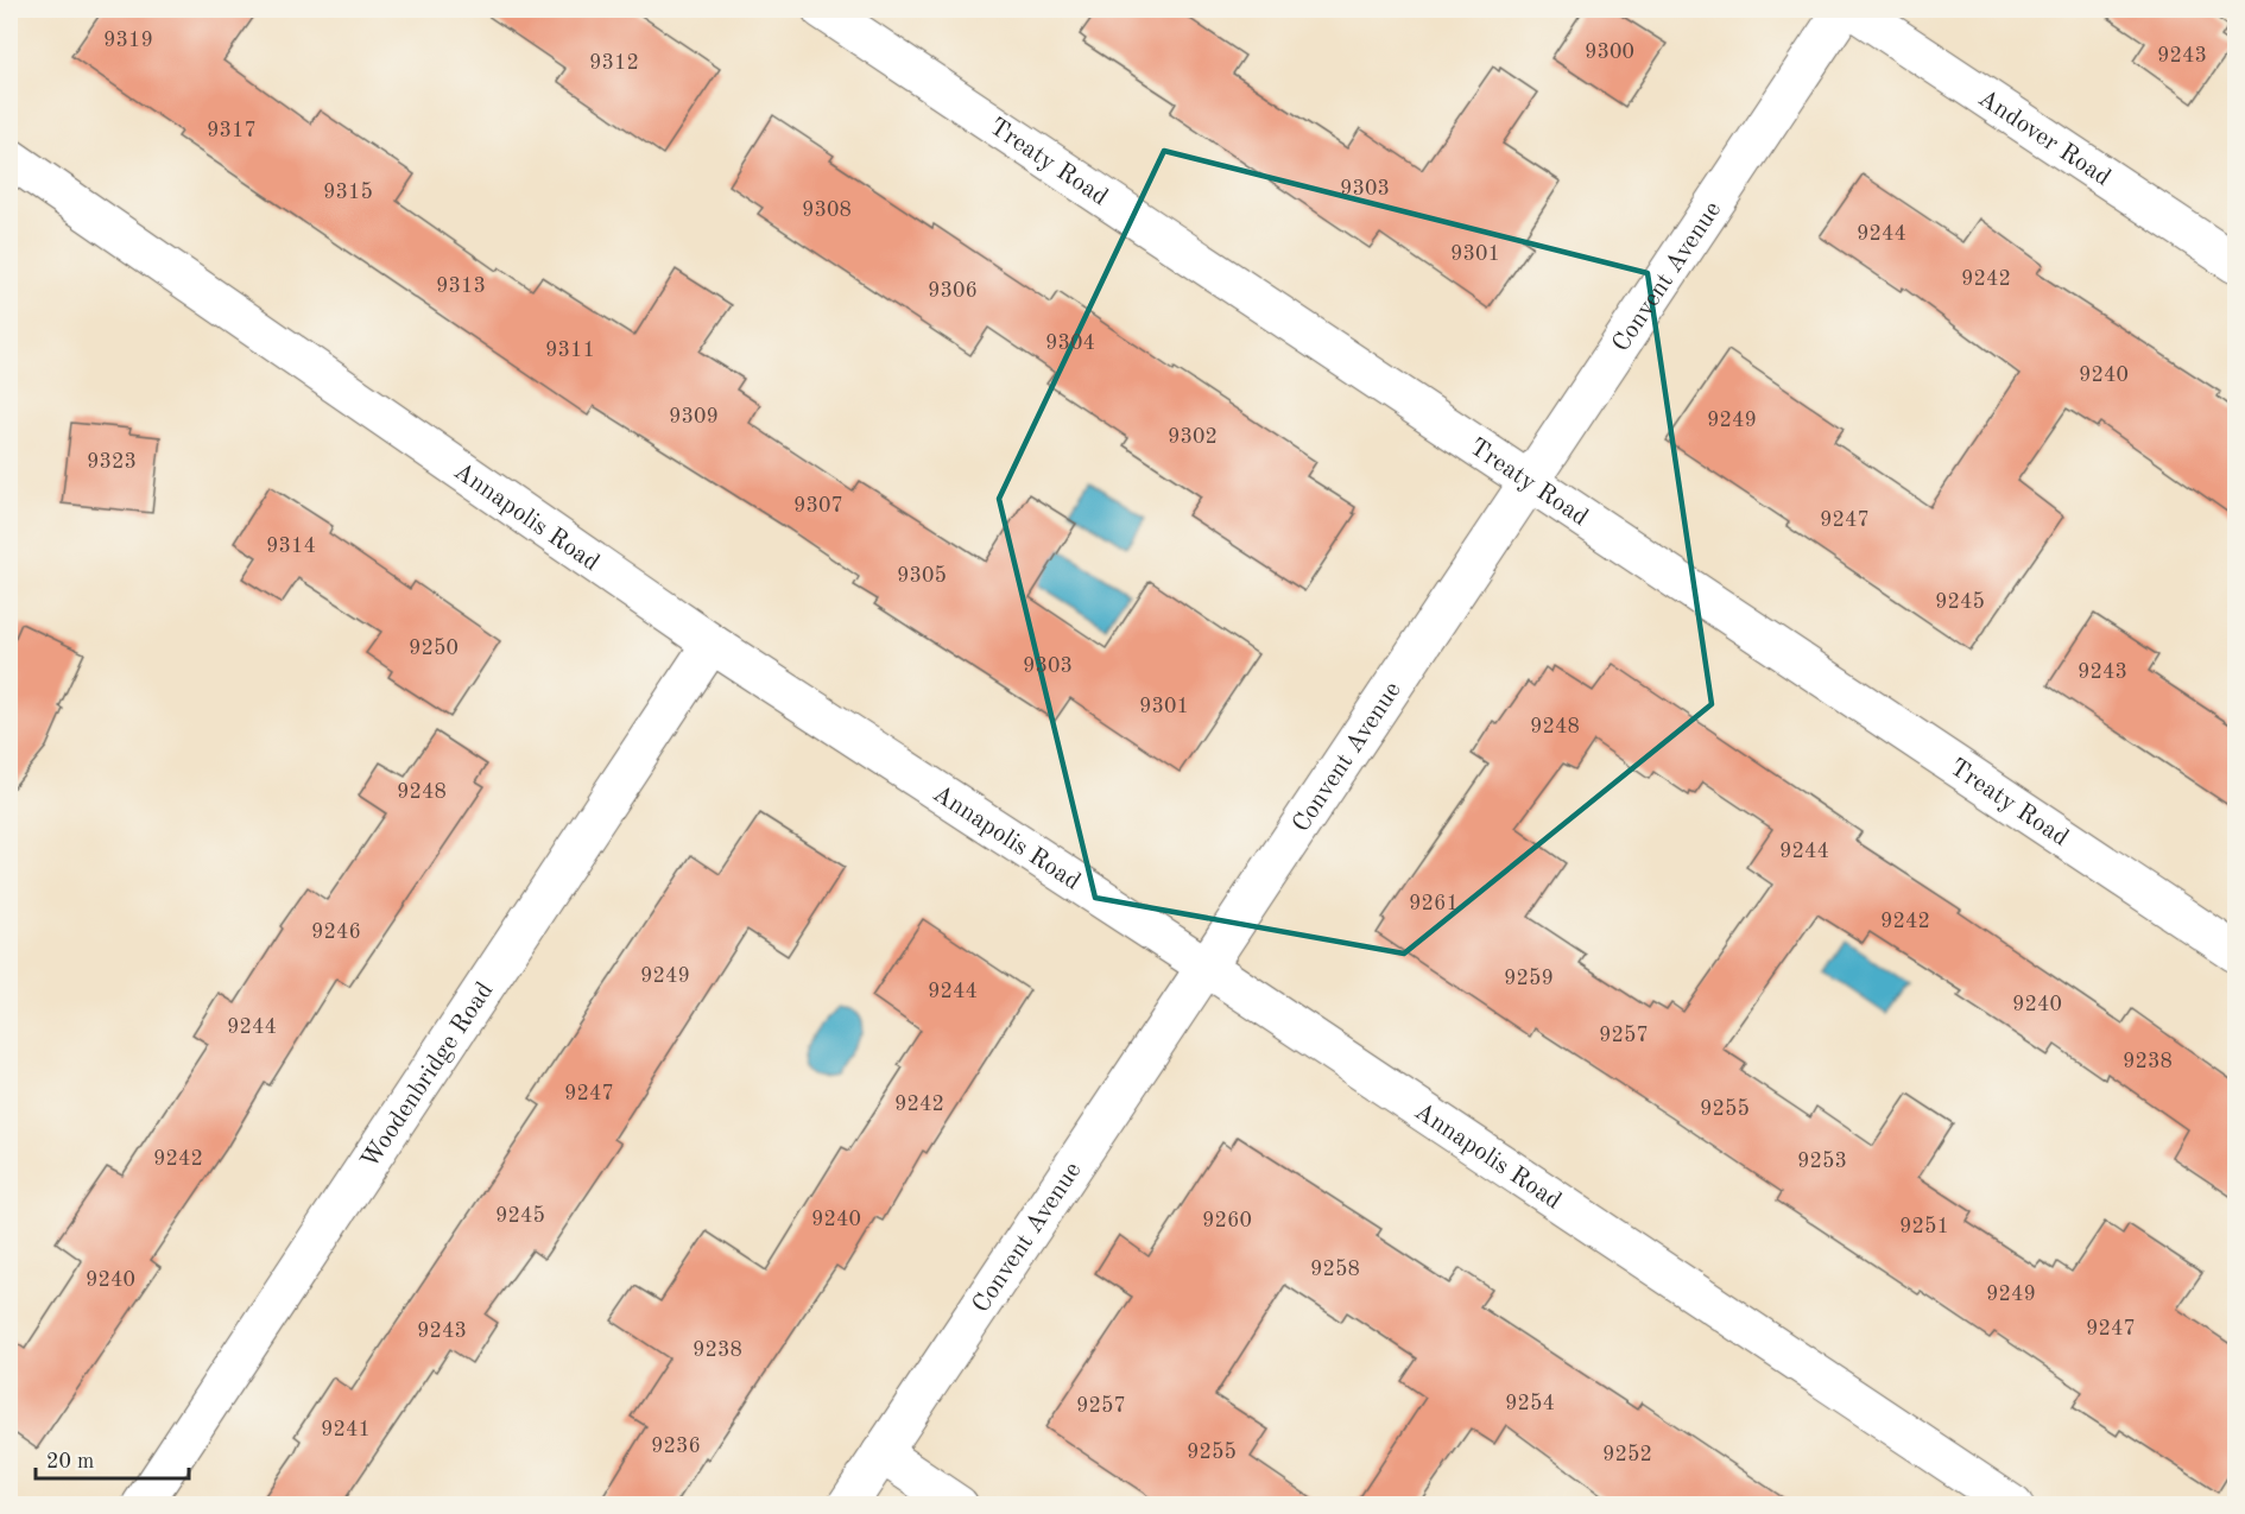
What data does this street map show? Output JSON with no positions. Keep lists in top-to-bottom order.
{
  "streets": {
    "street": [
      "Andover Road",
      "Treaty Road",
      "Convent Avenue",
      "Annapolis Road",
      "Woodenbridge Road"
    ]
  },
  "crossings": [
    ["Treaty Road", "Convent Avenue"],
    ["Convent Avenue", "Annapolis Road"],
    ["Annapolis Road", "Woodenbridge Road"]
  ],
  "house_numbers": [
    "9319",
    "9300",
    "9243",
    "9312",
    "9317",
    "9303",
    "9315",
    "9308",
    "9244",
    "9301",
    "9242",
    "9313",
    "9306",
    "9304",
    "9311",
    "9240",
    "9309",
    "9249",
    "9302",
    "9323",
    "9307",
    "9247",
    "9314",
    "9305",
    "9245",
    "9250",
    "9303",
    "9243",
    "9301",
    "9248",
    "9248",
    "9244",
    "9261",
    "9242",
    "9246",
    "9249",
    "9259",
    "9244",
    "9240",
    "9244",
    "9257",
    "9238",
    "9247",
    "9242",
    "9255",
    "9242",
    "9253",
    "9245",
    "9240",
    "9260",
    "9251",
    "9258",
    "9240",
    "9249",
    "9247",
    "9243",
    "9238",
    "9254",
    "9257",
    "9241",
    "9236",
    "9255",
    "9252"
  ],
  "scale_bar": "20 m"
}
